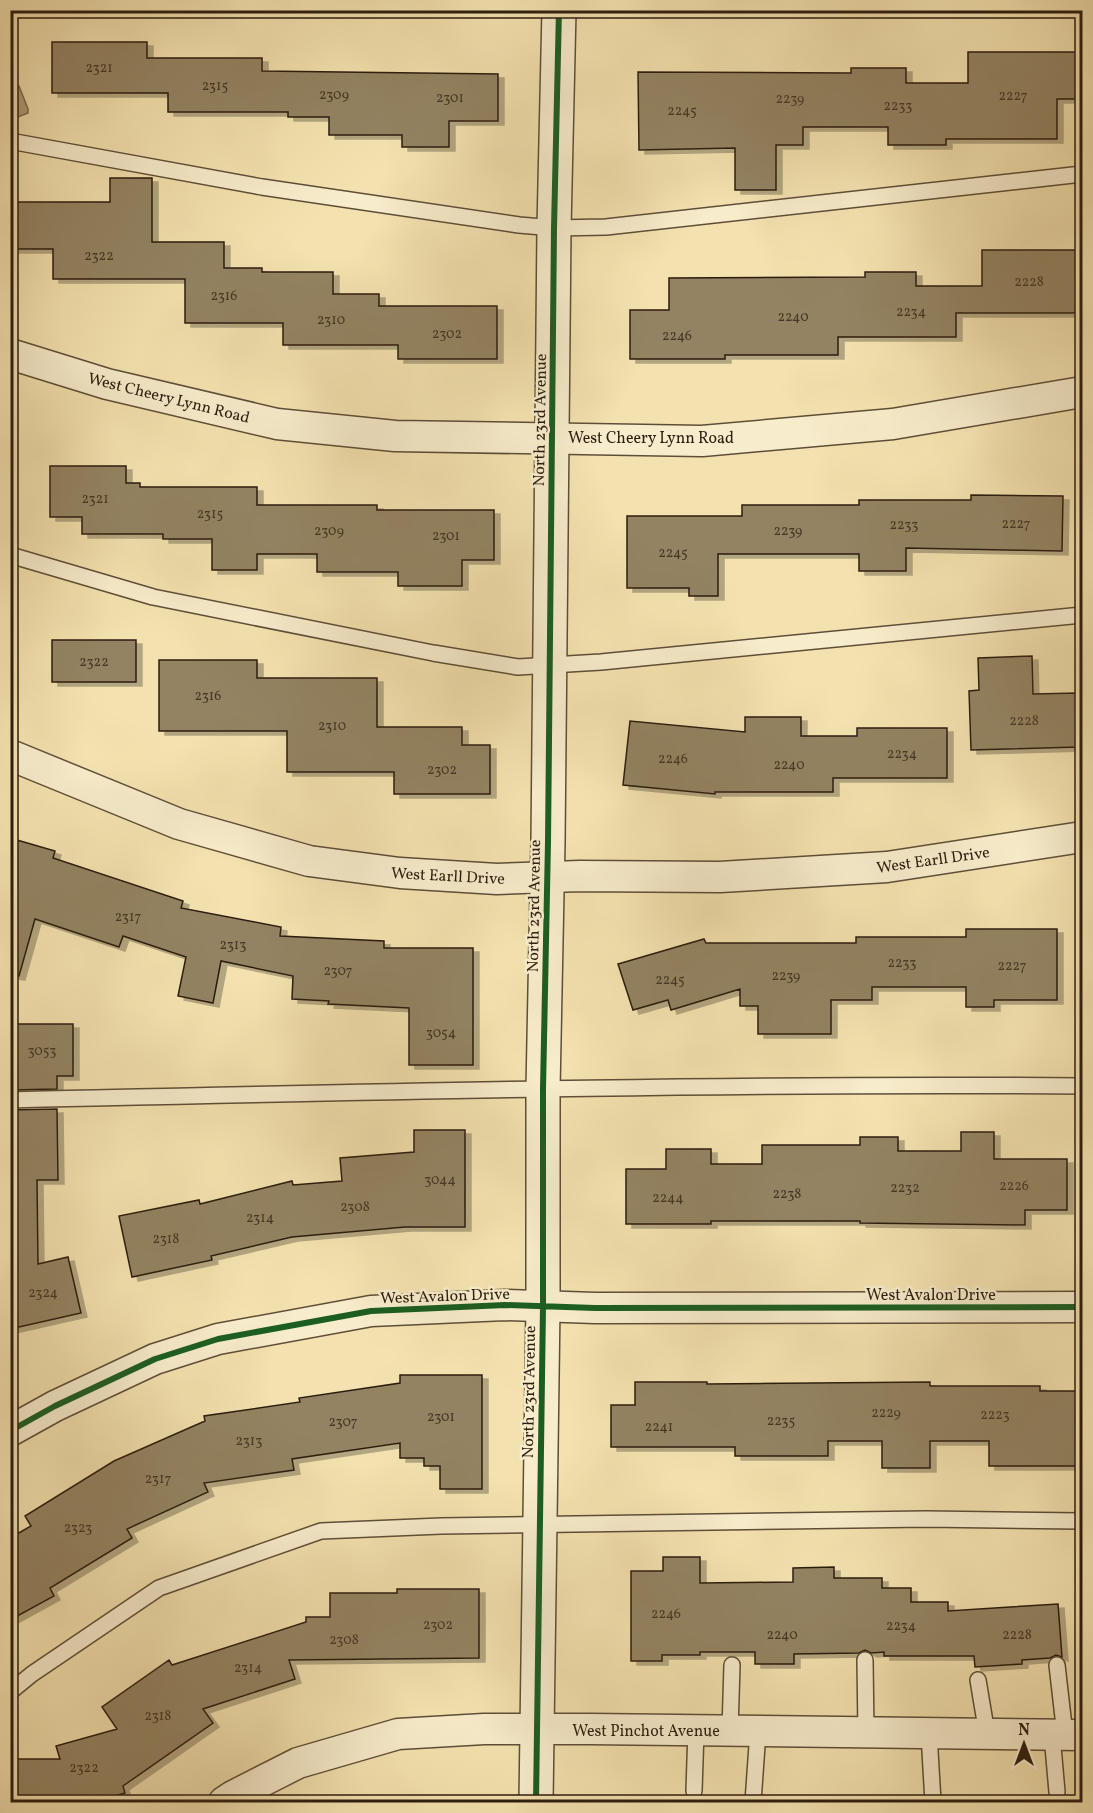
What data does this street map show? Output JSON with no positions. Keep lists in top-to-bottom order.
{
  "streets": {
    "street": [
      "West Cheery Lynn Road",
      "North 23rd Avenue",
      "West Earll Drive",
      "West Avalon Drive",
      "West Pinchot Avenue"
    ]
  },
  "crossings": [
    ["West Cheery Lynn Road", "North 23rd Avenue"],
    ["North 23rd Avenue", "West Earll Drive"],
    ["North 23rd Avenue", "West Avalon Drive"],
    ["North 23rd Avenue", "West Pinchot Avenue"]
  ],
  "house_numbers": [
    "2321",
    "2315",
    "2309",
    "2227",
    "2301",
    "2239",
    "2233",
    "2245",
    "2322",
    "2228",
    "2316",
    "2234",
    "2240",
    "2310",
    "2302",
    "2246",
    "2321",
    "2315",
    "2227",
    "2233",
    "2309",
    "2239",
    "2301",
    "2245",
    "2322",
    "2316",
    "2228",
    "2310",
    "2234",
    "2246",
    "2240",
    "2302",
    "2317",
    "2313",
    "2233",
    "2227",
    "2307",
    "2239",
    "2245",
    "3054",
    "3053",
    "3044",
    "2226",
    "2232",
    "2238",
    "2244",
    "2308",
    "2314",
    "2318",
    "2324",
    "2229",
    "2223",
    "2301",
    "2235",
    "2307",
    "2241",
    "2313",
    "2317",
    "2323",
    "2246",
    "2302",
    "2234",
    "2240",
    "2228",
    "2308",
    "2314",
    "2318",
    "2322"
  ],
  "north": "top"
}
